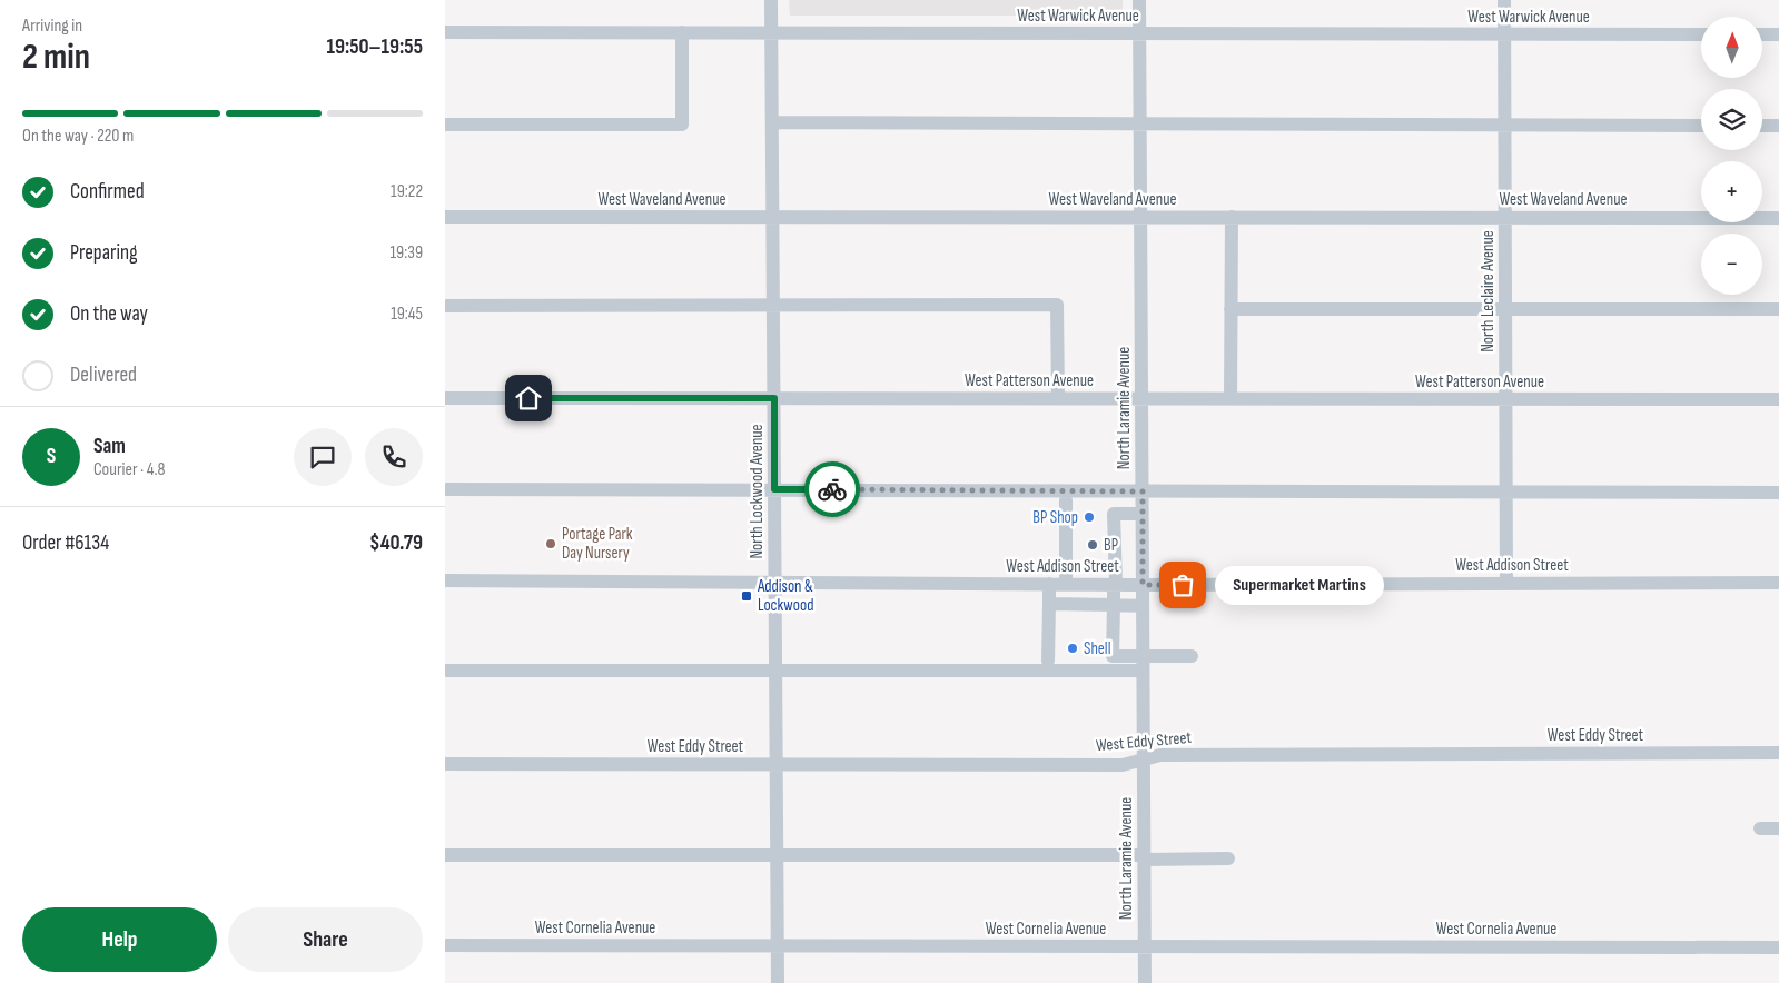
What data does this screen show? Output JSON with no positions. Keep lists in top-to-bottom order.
{
  "streets": {
    "street": [
      "West Warwick Avenue",
      "West Waveland Avenue",
      "North Leclaire Avenue",
      "West Patterson Avenue",
      "North Laramie Avenue",
      "North Lockwood Avenue",
      "West Addison Street",
      "West Eddy Street",
      "West Cornelia Avenue"
    ]
  },
  "crossings": [
    ["West Warwick Avenue", "North Leclaire Avenue"],
    ["West Warwick Avenue", "North Laramie Avenue"],
    ["West Warwick Avenue", "North Lockwood Avenue"],
    ["West Waveland Avenue", "North Leclaire Avenue"],
    ["West Waveland Avenue", "North Laramie Avenue"],
    ["West Waveland Avenue", "North Lockwood Avenue"],
    ["North Leclaire Avenue", "West Patterson Avenue"],
    ["North Leclaire Avenue", "West Addison Street"],
    ["West Patterson Avenue", "North Laramie Avenue"],
    ["West Patterson Avenue", "North Lockwood Avenue"],
    ["North Laramie Avenue", "West Addison Street"],
    ["North Laramie Avenue", "West Eddy Street"],
    ["North Laramie Avenue", "West Cornelia Avenue"],
    ["North Lockwood Avenue", "West Addison Street"],
    ["North Lockwood Avenue", "West Eddy Street"],
    ["North Lockwood Avenue", "West Cornelia Avenue"]
  ],
  "places": {
    "other": [
      "BP Shop",
      "Portage Park Day Nursery",
      "BP",
      "Supermarket Martins",
      "Shell"
    ],
    "transit": ["Addison & Lockwood"]
  },
  "north": "top",
  "page": {
    "heading": ["2 min", "Arriving in", "19:50–19:55"],
    "panel": [
      "Sam",
      "Courier · 4.8",
      "Order #6134",
      "$40.79"
    ],
    "map_buttons": ["+", "−"],
    "bar": "On the way · 220 m",
    "list": [
      ["Confirmed", "19:22"],
      ["Preparing", "19:39"],
      ["On the way", "19:45"],
      "Delivered"
    ],
    "round": "S",
    "bubble": "Supermarket Martins",
    "buttons": ["Help", "Share"]
  }
}
